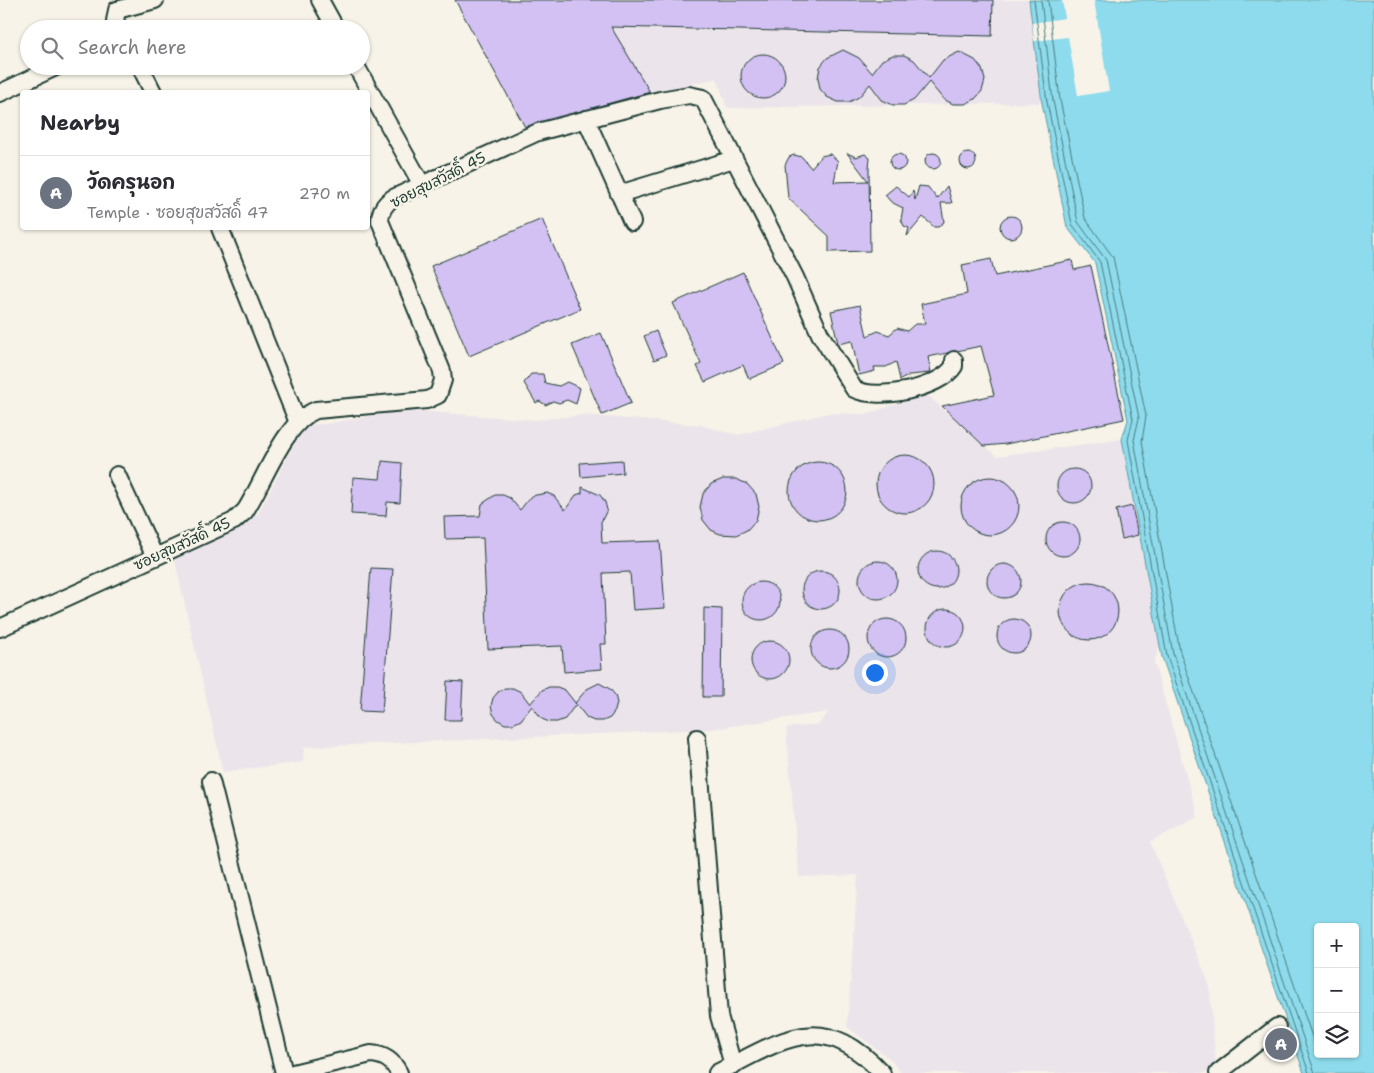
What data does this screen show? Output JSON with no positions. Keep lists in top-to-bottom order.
{
  "streets": {
    "street": ["ซอยสุขสวัสดิ์ 45"]
  },
  "page": {
    "search": "Search here",
    "heading": "Nearby",
    "list": [
      {
        "mark": "A",
        "name": "วัดครุนอก",
        "note": "Temple · ซอยสุขสวัสดิ์ 47",
        "value": "270 m"
      }
    ],
    "map_buttons": ["+", "−"],
    "pins": "A"
  }
}
